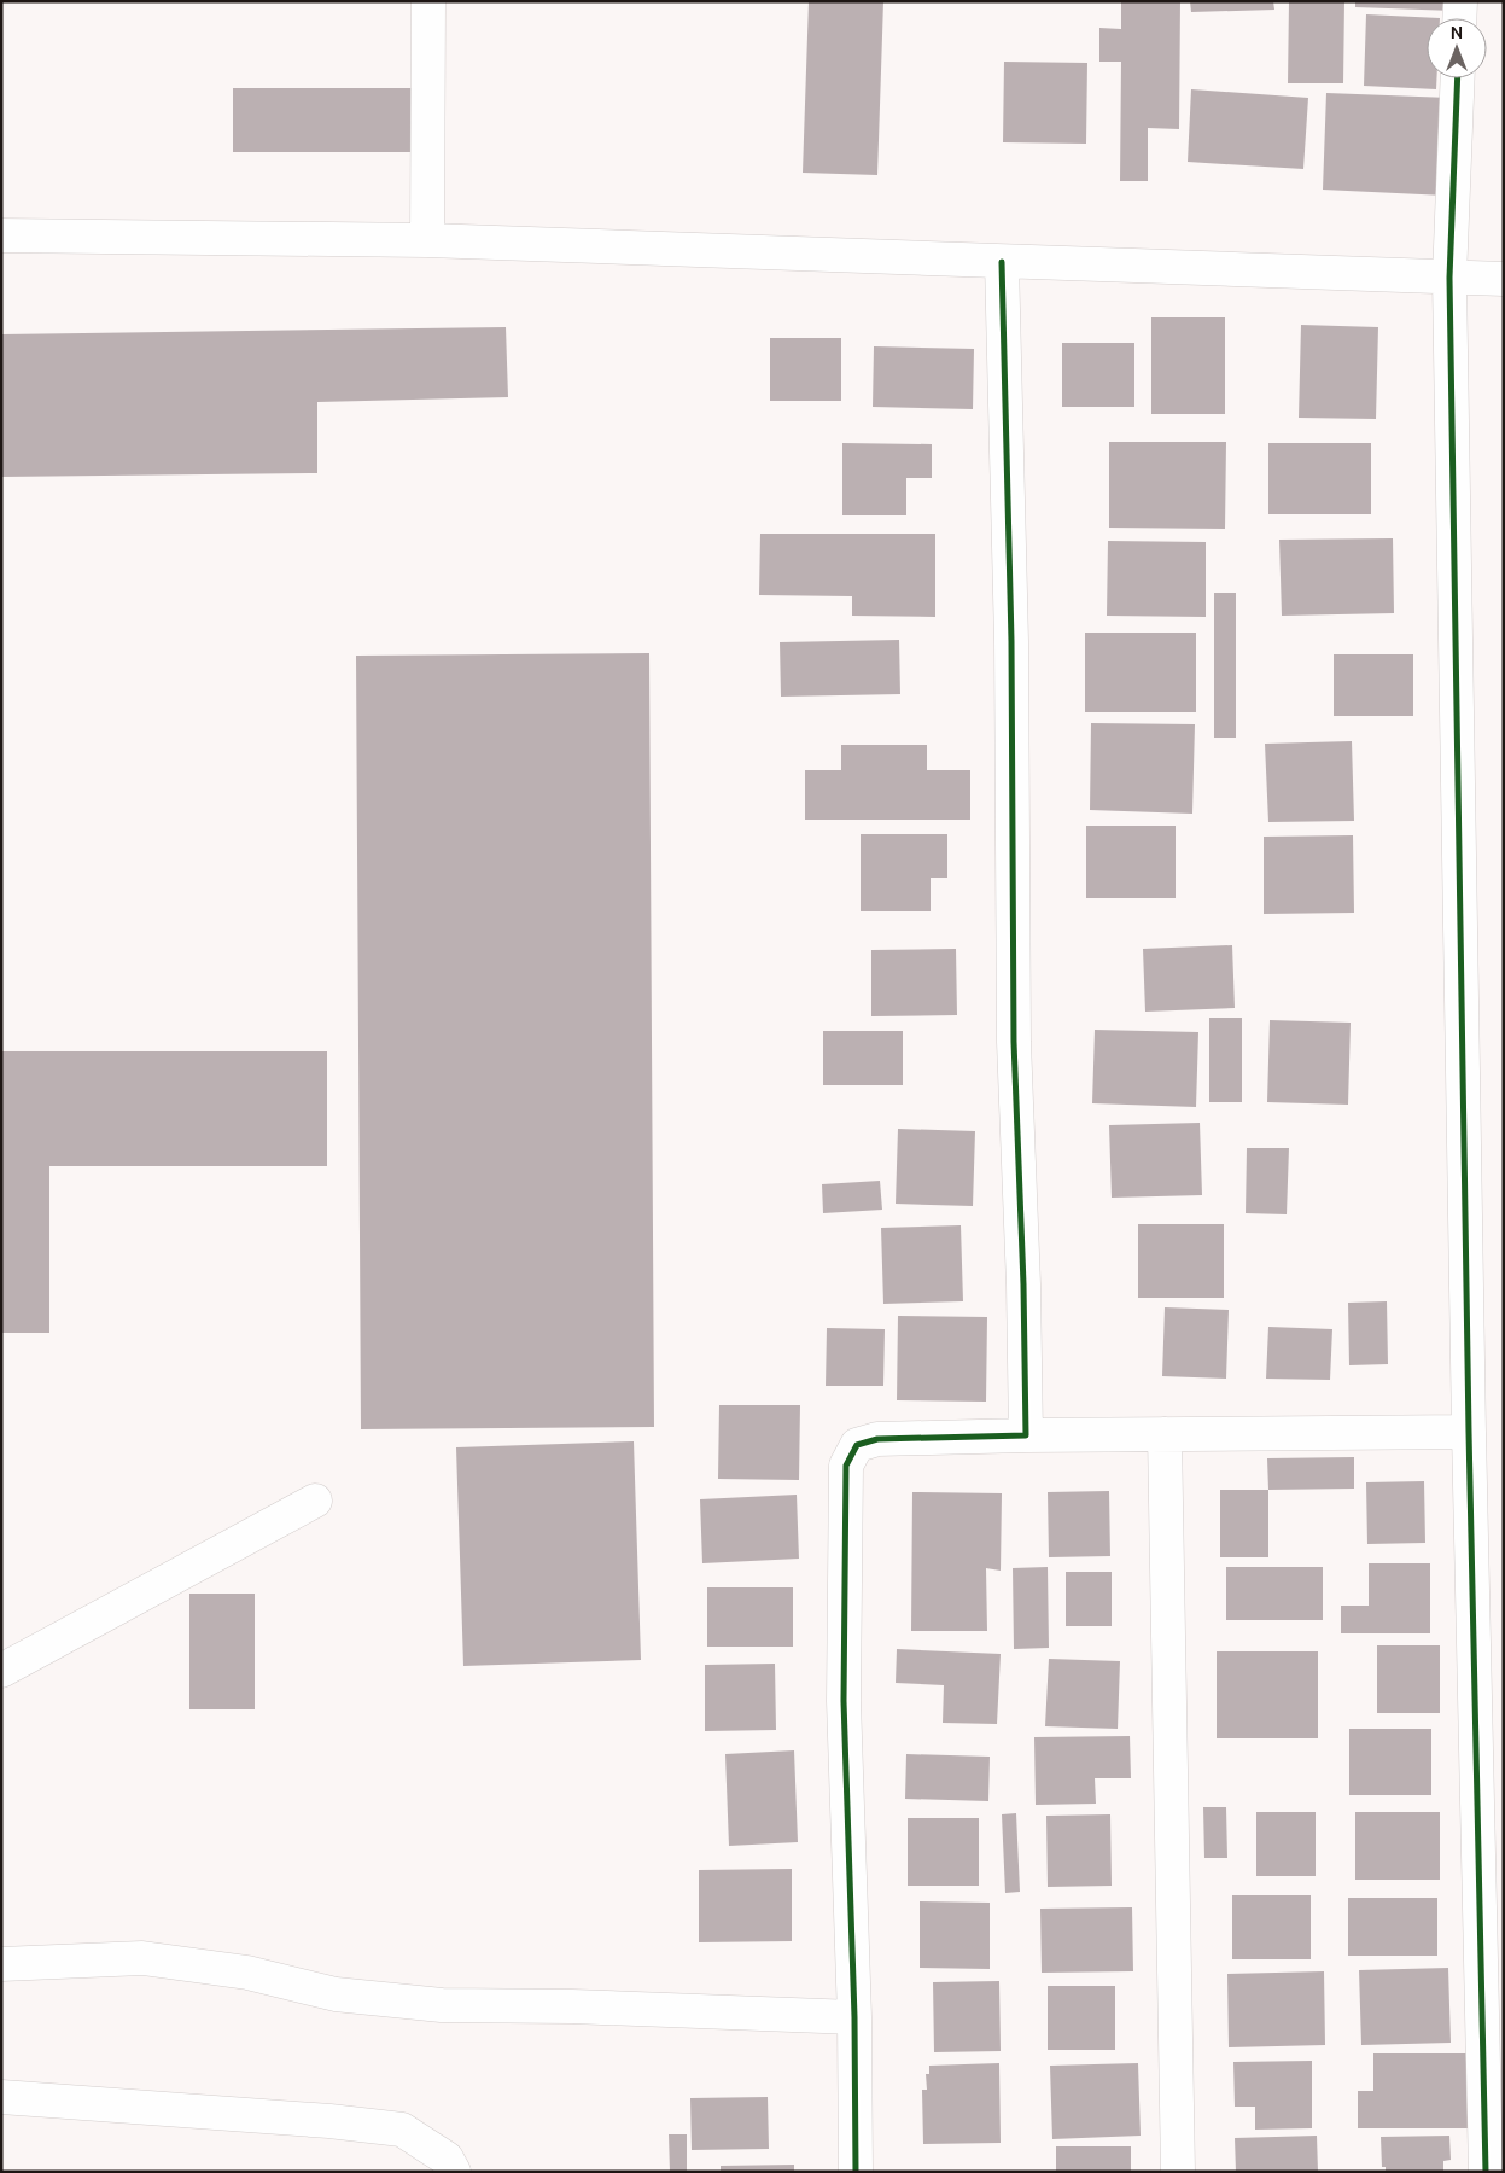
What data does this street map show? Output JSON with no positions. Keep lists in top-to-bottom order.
{
  "north": "top"
}
